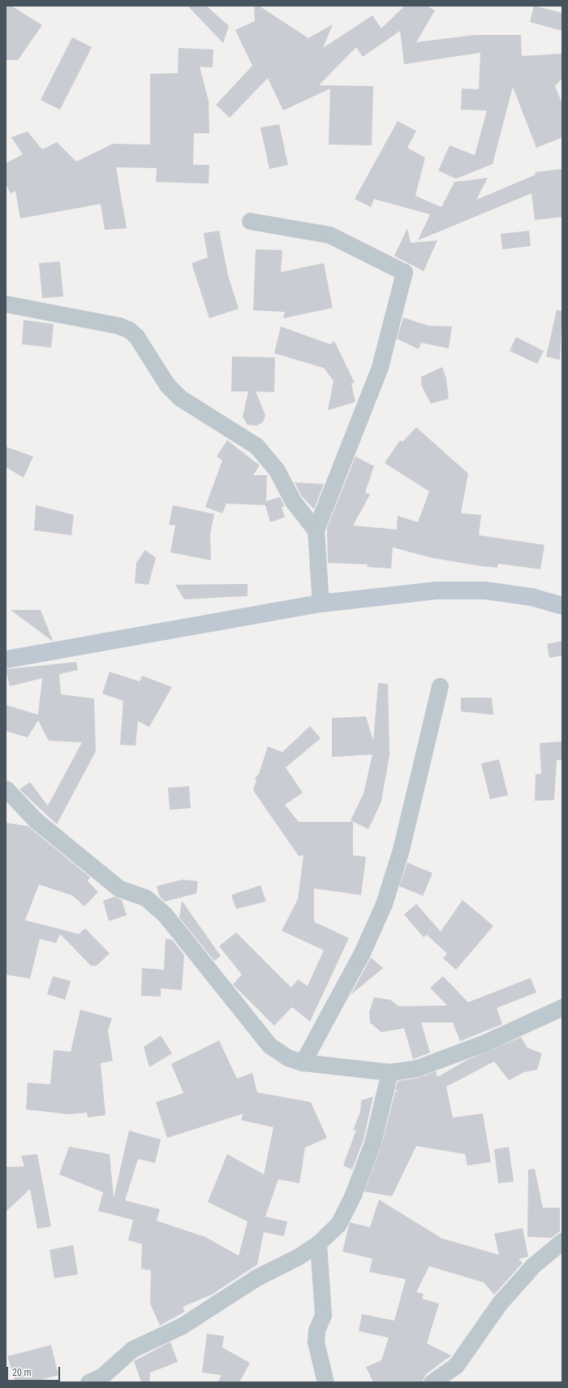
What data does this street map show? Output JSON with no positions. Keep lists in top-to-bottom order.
{
  "scale_bar": "20 m"
}
